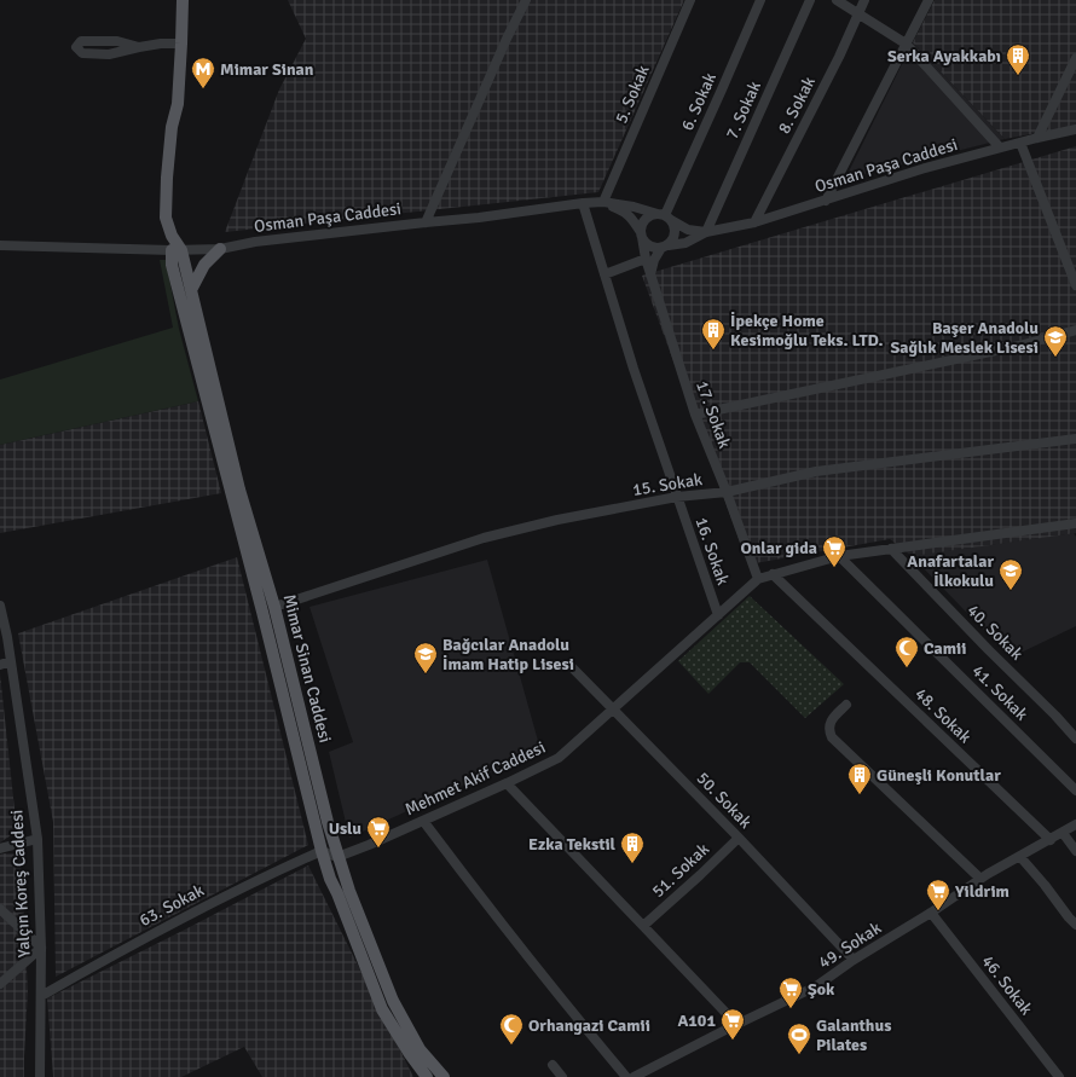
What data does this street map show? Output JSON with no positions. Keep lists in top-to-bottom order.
{
  "streets": {
    "main road": ["Mimar Sinan Caddesi"],
    "street": [
      "5. Sokak",
      "6. Sokak",
      "8. Sokak",
      "7. Sokak",
      "Osman Paşa Caddesi",
      "17. Sokak",
      "15. Sokak",
      "16. Sokak",
      "40. Sokak",
      "41. Sokak",
      "48. Sokak",
      "Mehmet Akif Caddesi",
      "50. Sokak",
      "51. Sokak",
      "Yalçın Koreş Caddesi",
      "63. Sokak",
      "49. Sokak",
      "46. Sokak"
    ]
  },
  "crossings": [
    ["5. Sokak", "Osman Paşa Caddesi"],
    ["6. Sokak", "Osman Paşa Caddesi"],
    ["6. Sokak", "17. Sokak"],
    ["8. Sokak", "Osman Paşa Caddesi"],
    ["7. Sokak", "Osman Paşa Caddesi"],
    ["Osman Paşa Caddesi", "17. Sokak"],
    ["Osman Paşa Caddesi", "16. Sokak"],
    ["Osman Paşa Caddesi", "Mimar Sinan Caddesi"],
    ["17. Sokak", "15. Sokak"],
    ["17. Sokak", "Mehmet Akif Caddesi"],
    ["15. Sokak", "16. Sokak"],
    ["15. Sokak", "Mimar Sinan Caddesi"],
    ["16. Sokak", "Mehmet Akif Caddesi"],
    ["Mimar Sinan Caddesi", "Mehmet Akif Caddesi"],
    ["Mimar Sinan Caddesi", "63. Sokak"],
    ["48. Sokak", "49. Sokak"],
    ["Mehmet Akif Caddesi", "50. Sokak"],
    ["50. Sokak", "51. Sokak"],
    ["50. Sokak", "49. Sokak"],
    ["Yalçın Koreş Caddesi", "63. Sokak"],
    ["49. Sokak", "46. Sokak"]
  ],
  "places": {
    "building": [
      "Serka Ayakkabı",
      "İpekçe Home Kesimoğlu Teks. LTD.",
      "Güneşli Konutlar",
      "Ezka Tekstil"
    ],
    "metro station": ["Mimar Sinan"],
    "school or university": ["Başer Anadolu Sağlık Meslek Lisesi", "Anafartalar İlkokulu", "Bağcılar Anadolu İmam Hatip Lisesi"],
    "supermarket": [
      "Onlar gida",
      "Uslu",
      "Yildrim",
      "Şok",
      "A101"
    ],
    "mosque": ["Camii", "Orhangazi Camii"],
    "sports": ["Galanthus Pilates"]
  }
}
